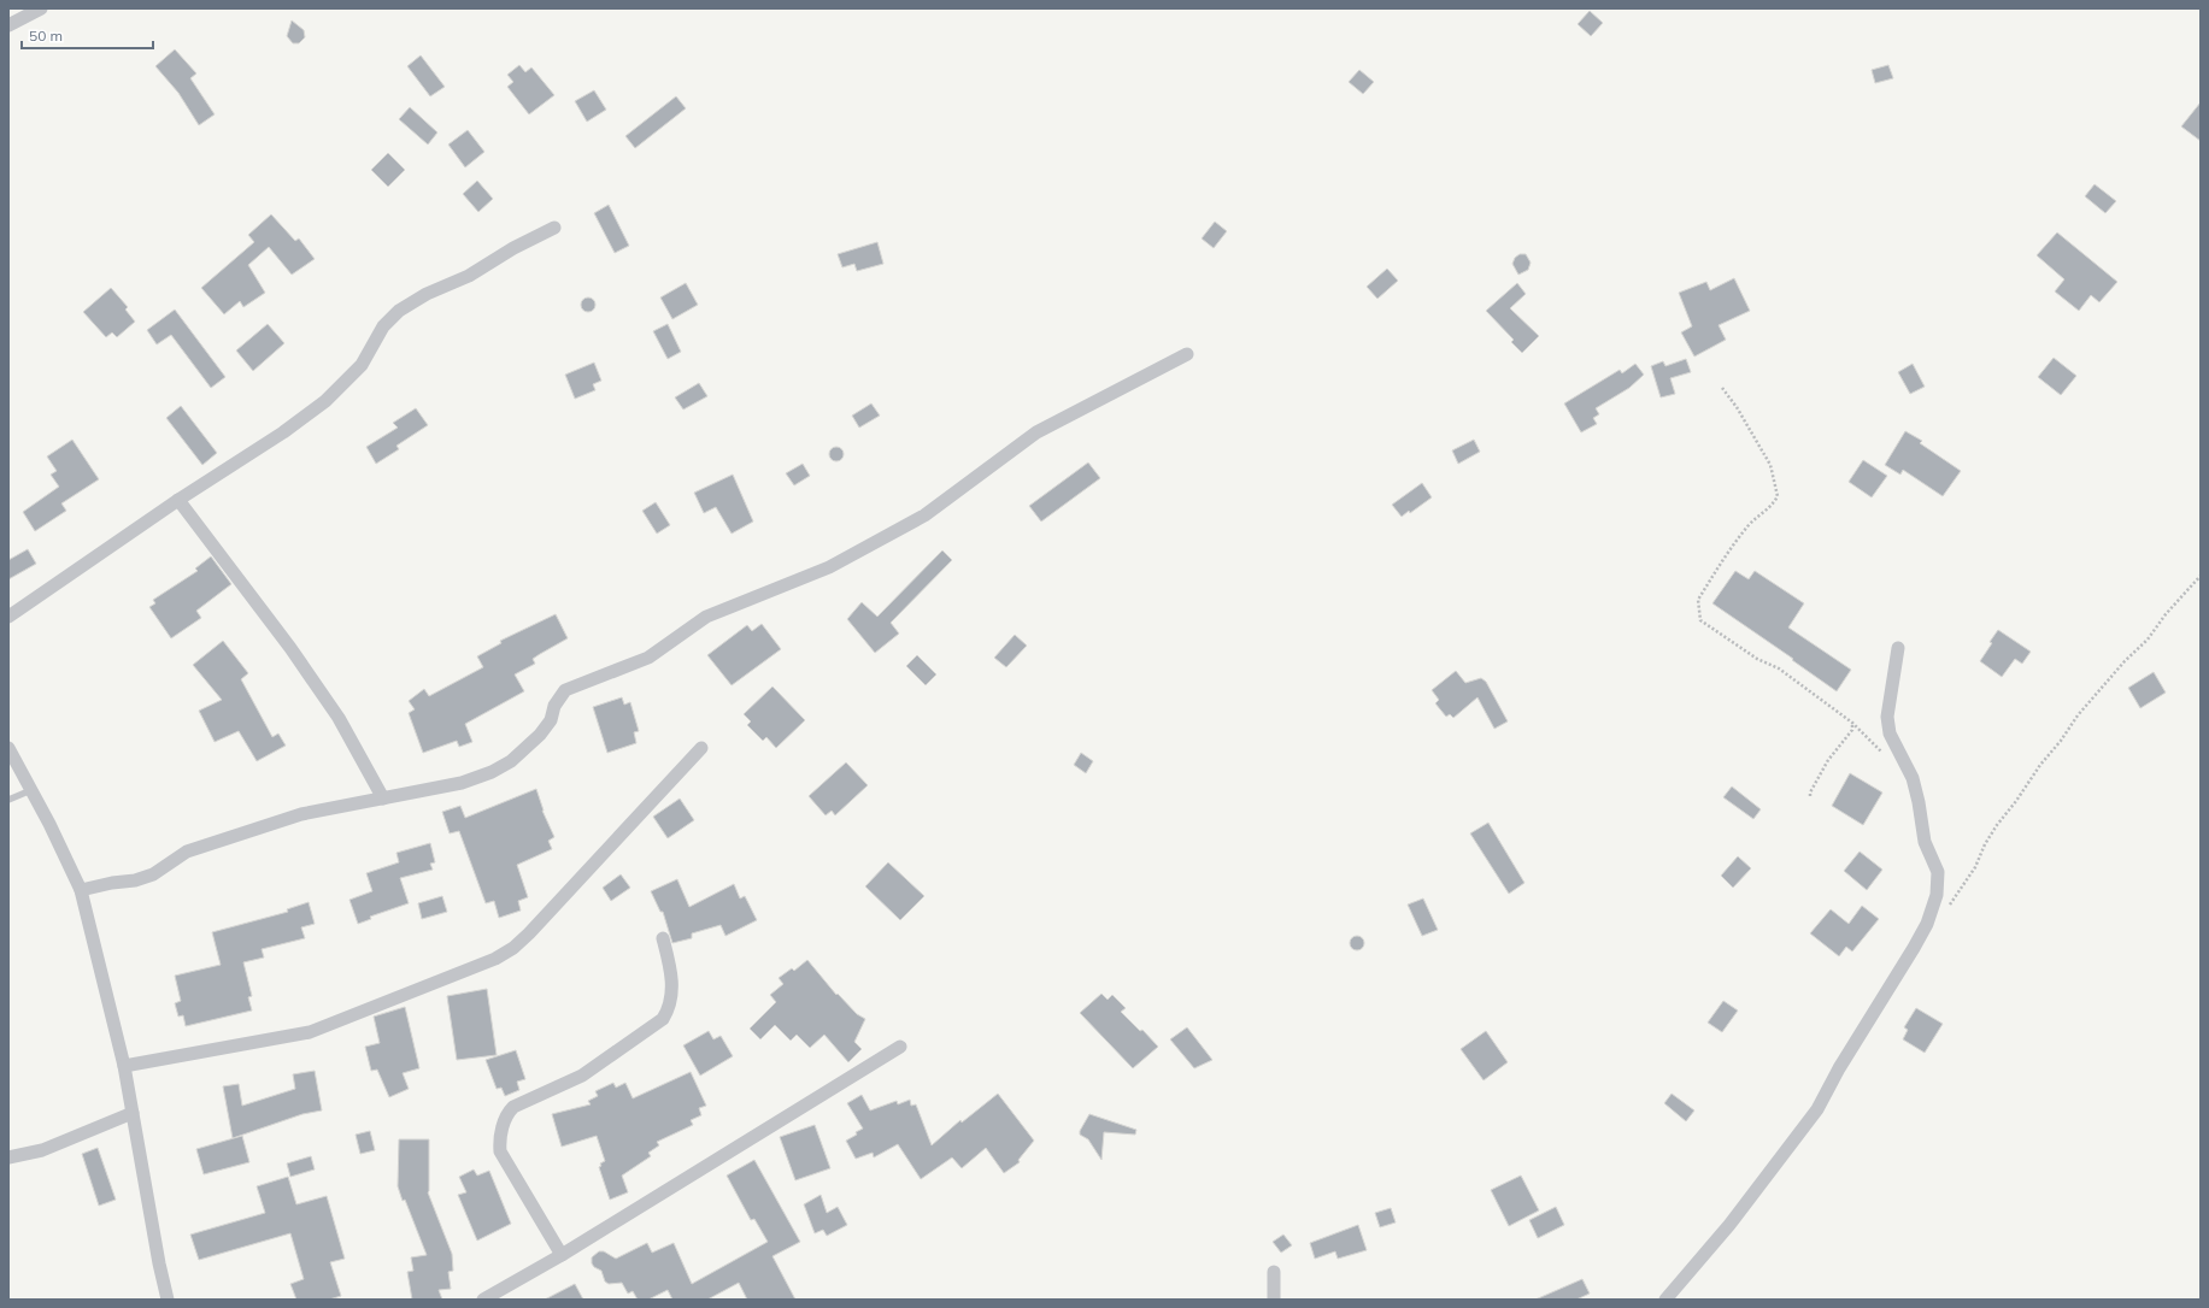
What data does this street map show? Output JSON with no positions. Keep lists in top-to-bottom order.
{
  "scale_bar": "50 m"
}
